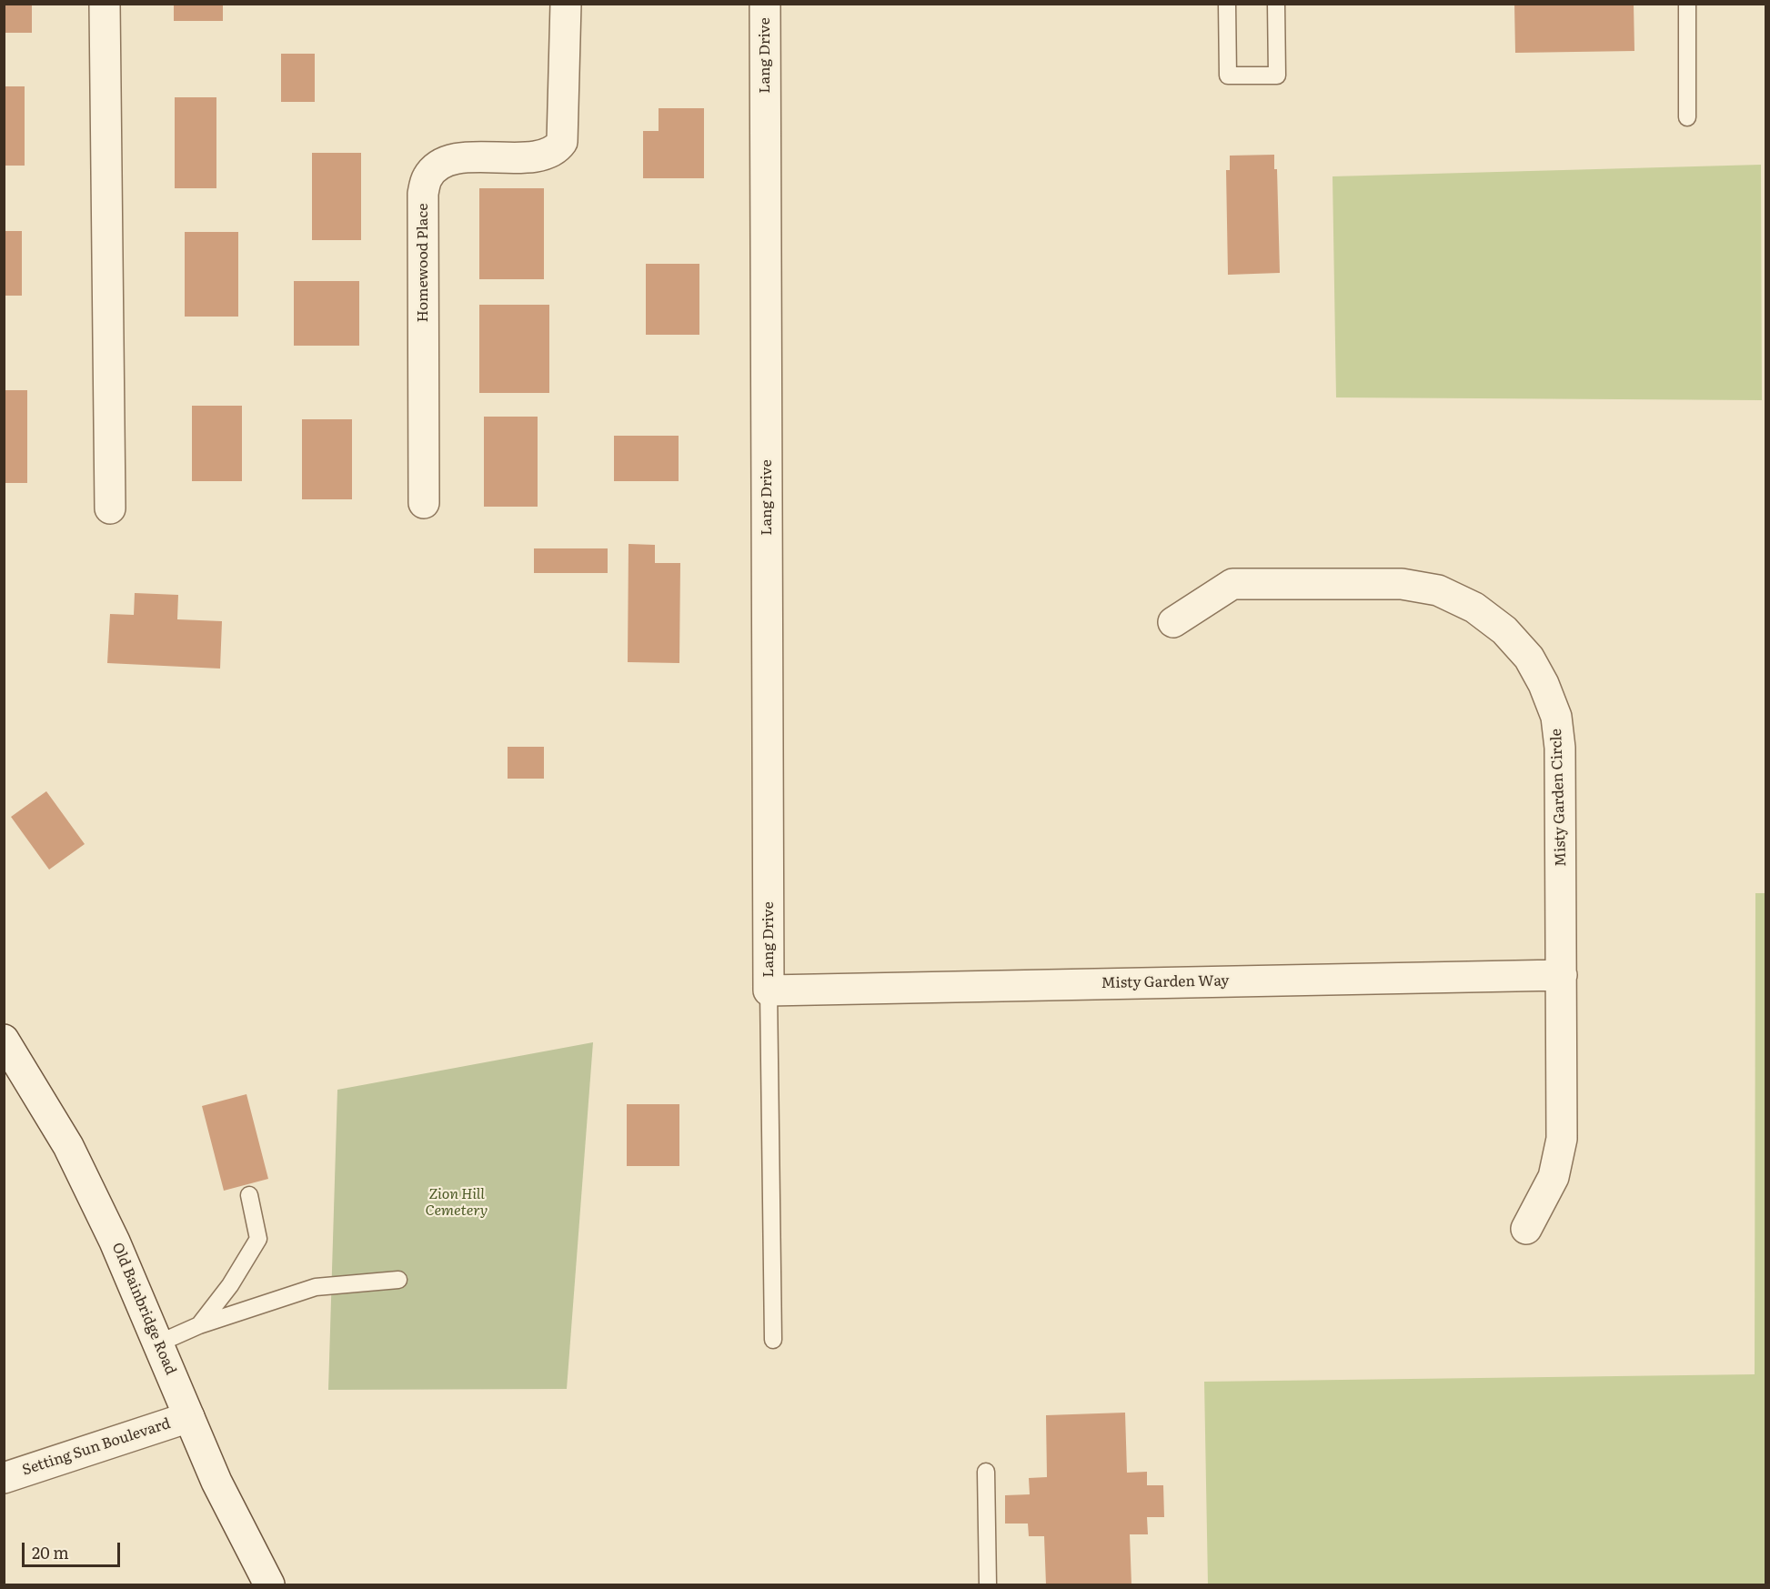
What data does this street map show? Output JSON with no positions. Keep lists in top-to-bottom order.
{
  "streets": {
    "street": [
      "Lang Drive",
      "Homewood Place",
      "Misty Garden Circle",
      "Misty Garden Way",
      "Old Bainbridge Road",
      "Setting Sun Boulevard"
    ]
  },
  "crossings": [
    ["Lang Drive", "Misty Garden Way"],
    ["Misty Garden Circle", "Misty Garden Way"],
    ["Old Bainbridge Road", "Setting Sun Boulevard"]
  ],
  "parks": ["Zion Hill Cemetery"],
  "scale_bar": "20 m"
}
